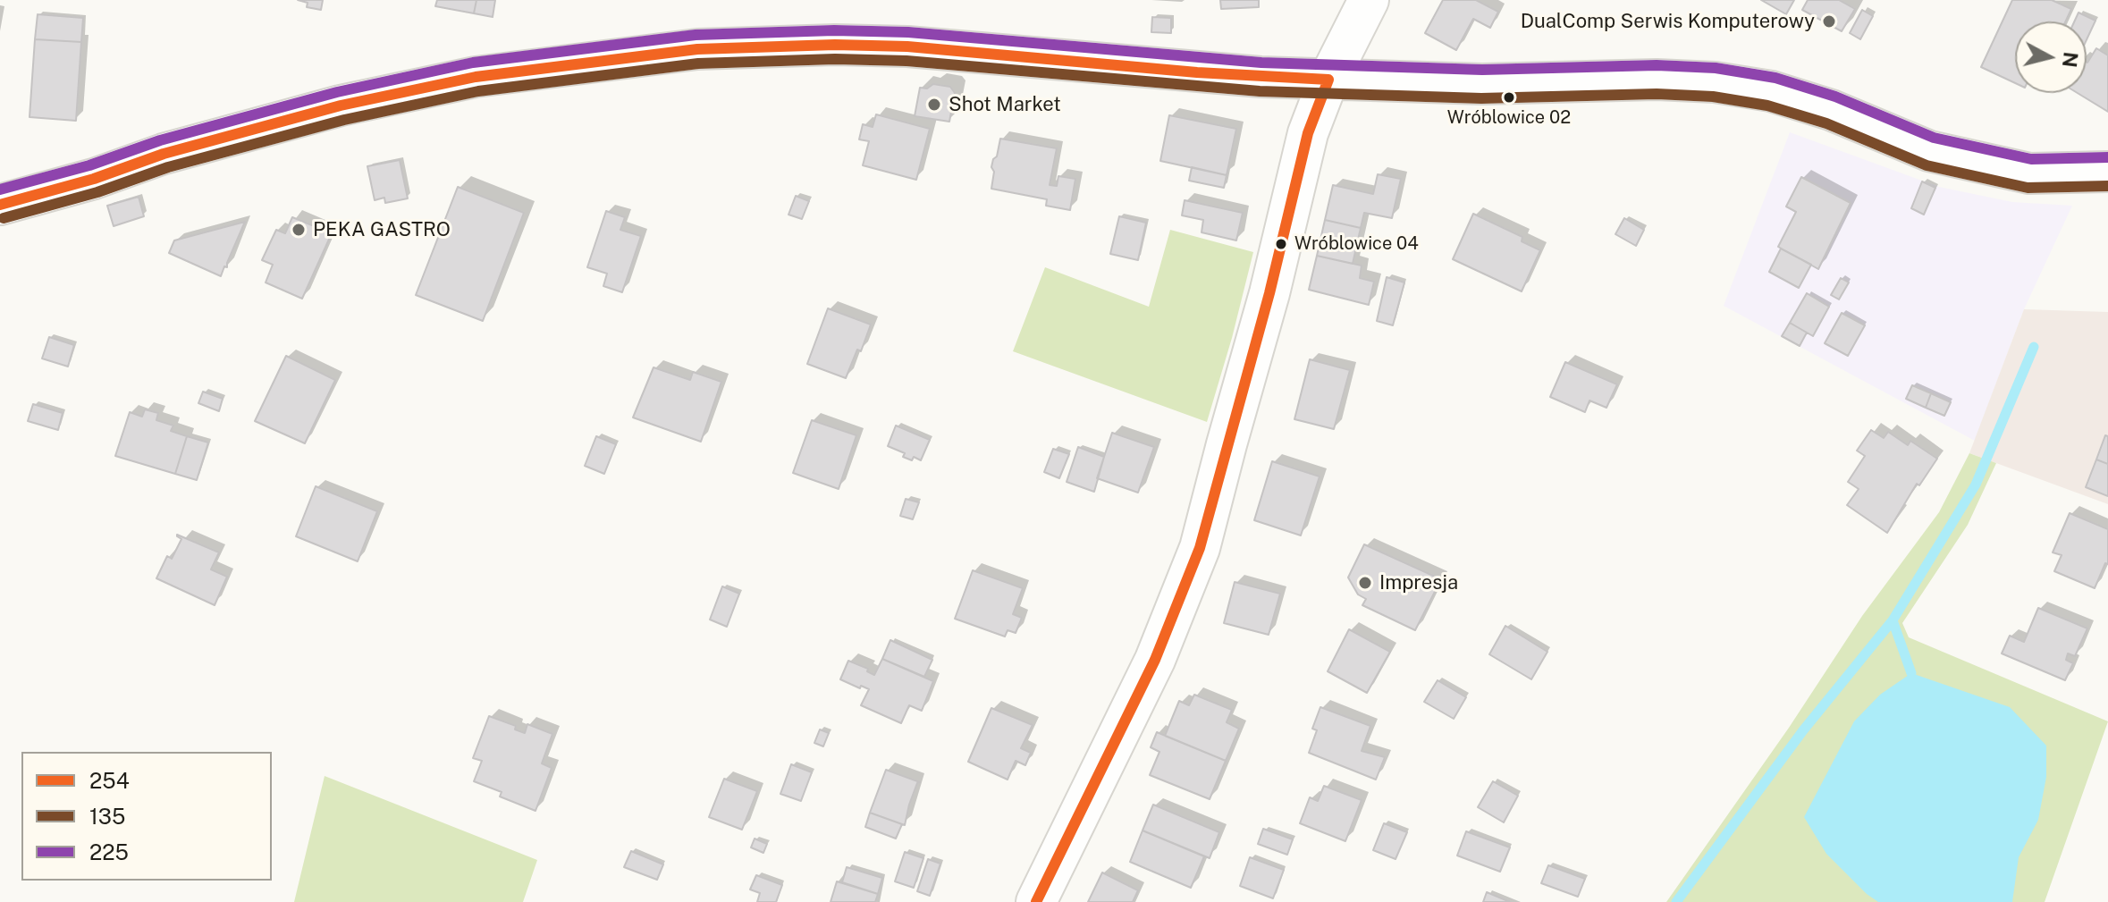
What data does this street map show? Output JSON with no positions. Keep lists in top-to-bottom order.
{
  "places": [
    "DualComp Serwis Komputerowy",
    "Wróblowice 02",
    "Shot Market",
    "PEKA GASTRO",
    "Wróblowice 04",
    "Impresja"
  ],
  "lines": ["transit line 225", "transit line 254", "transit line 135"],
  "legend": ["254", "135", "225"],
  "north": "right"
}
